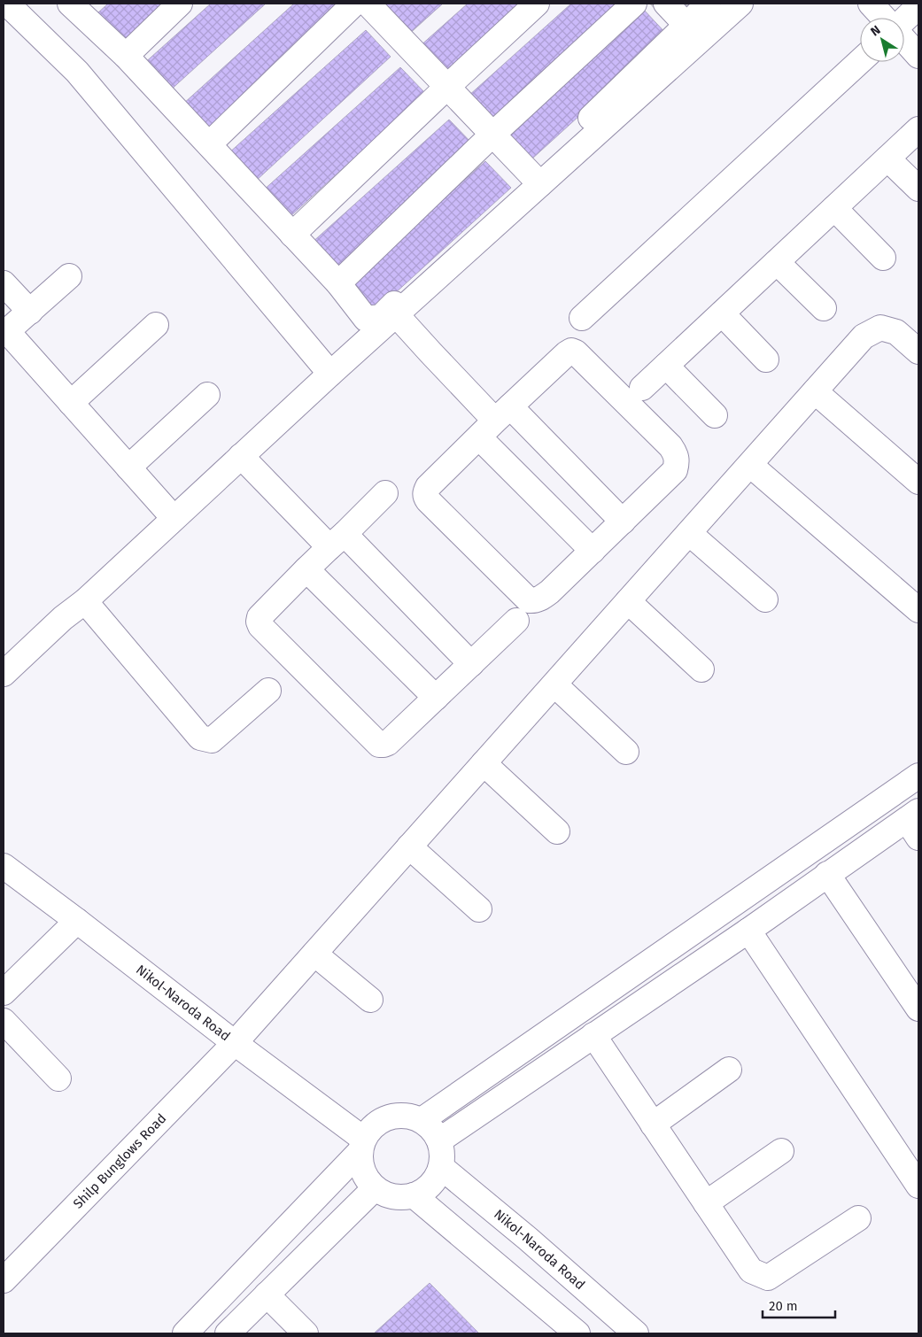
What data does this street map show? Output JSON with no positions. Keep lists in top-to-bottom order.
{
  "streets": {
    "street": ["Nikol-Naroda Road", "Shilp Bunglows Road"]
  },
  "crossings": [
    ["Nikol-Naroda Road", "Shilp Bunglows Road"]
  ],
  "scale_bar": "20 m",
  "north": "top left"
}
